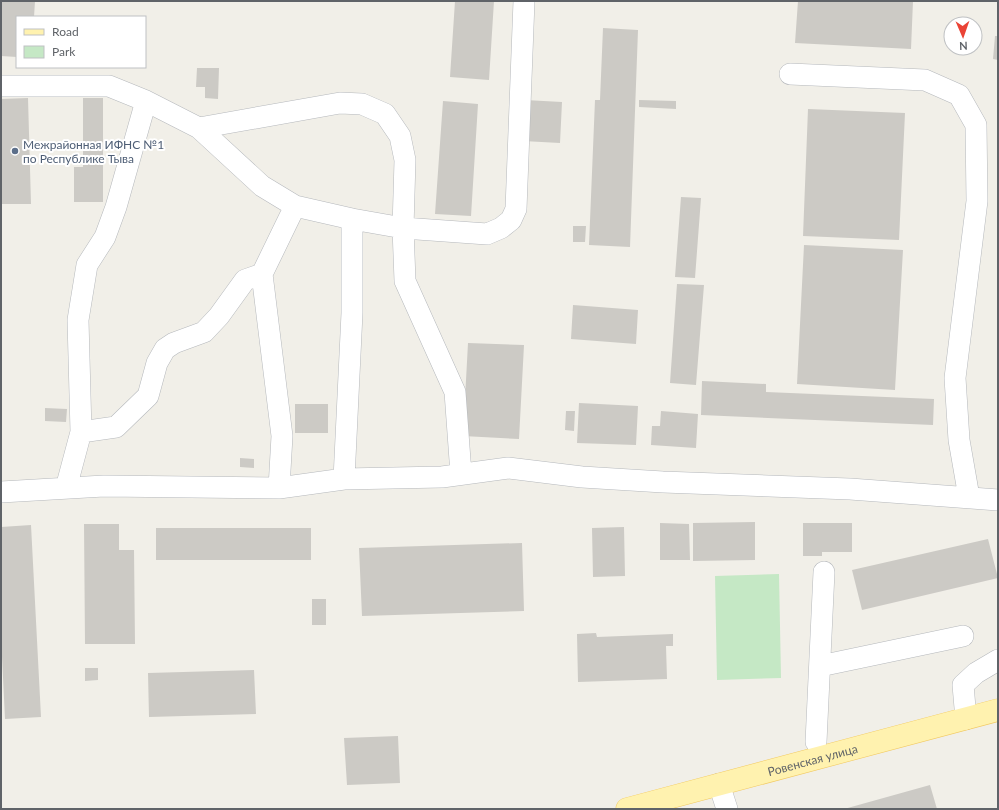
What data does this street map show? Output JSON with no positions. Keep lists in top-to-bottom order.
{
  "streets": {
    "main road": ["Ровенская улица"]
  },
  "places": ["Межрайонная ИФНС №1 по Республике Тыва"],
  "legend": ["Road", "Park"],
  "north": "bottom"
}
